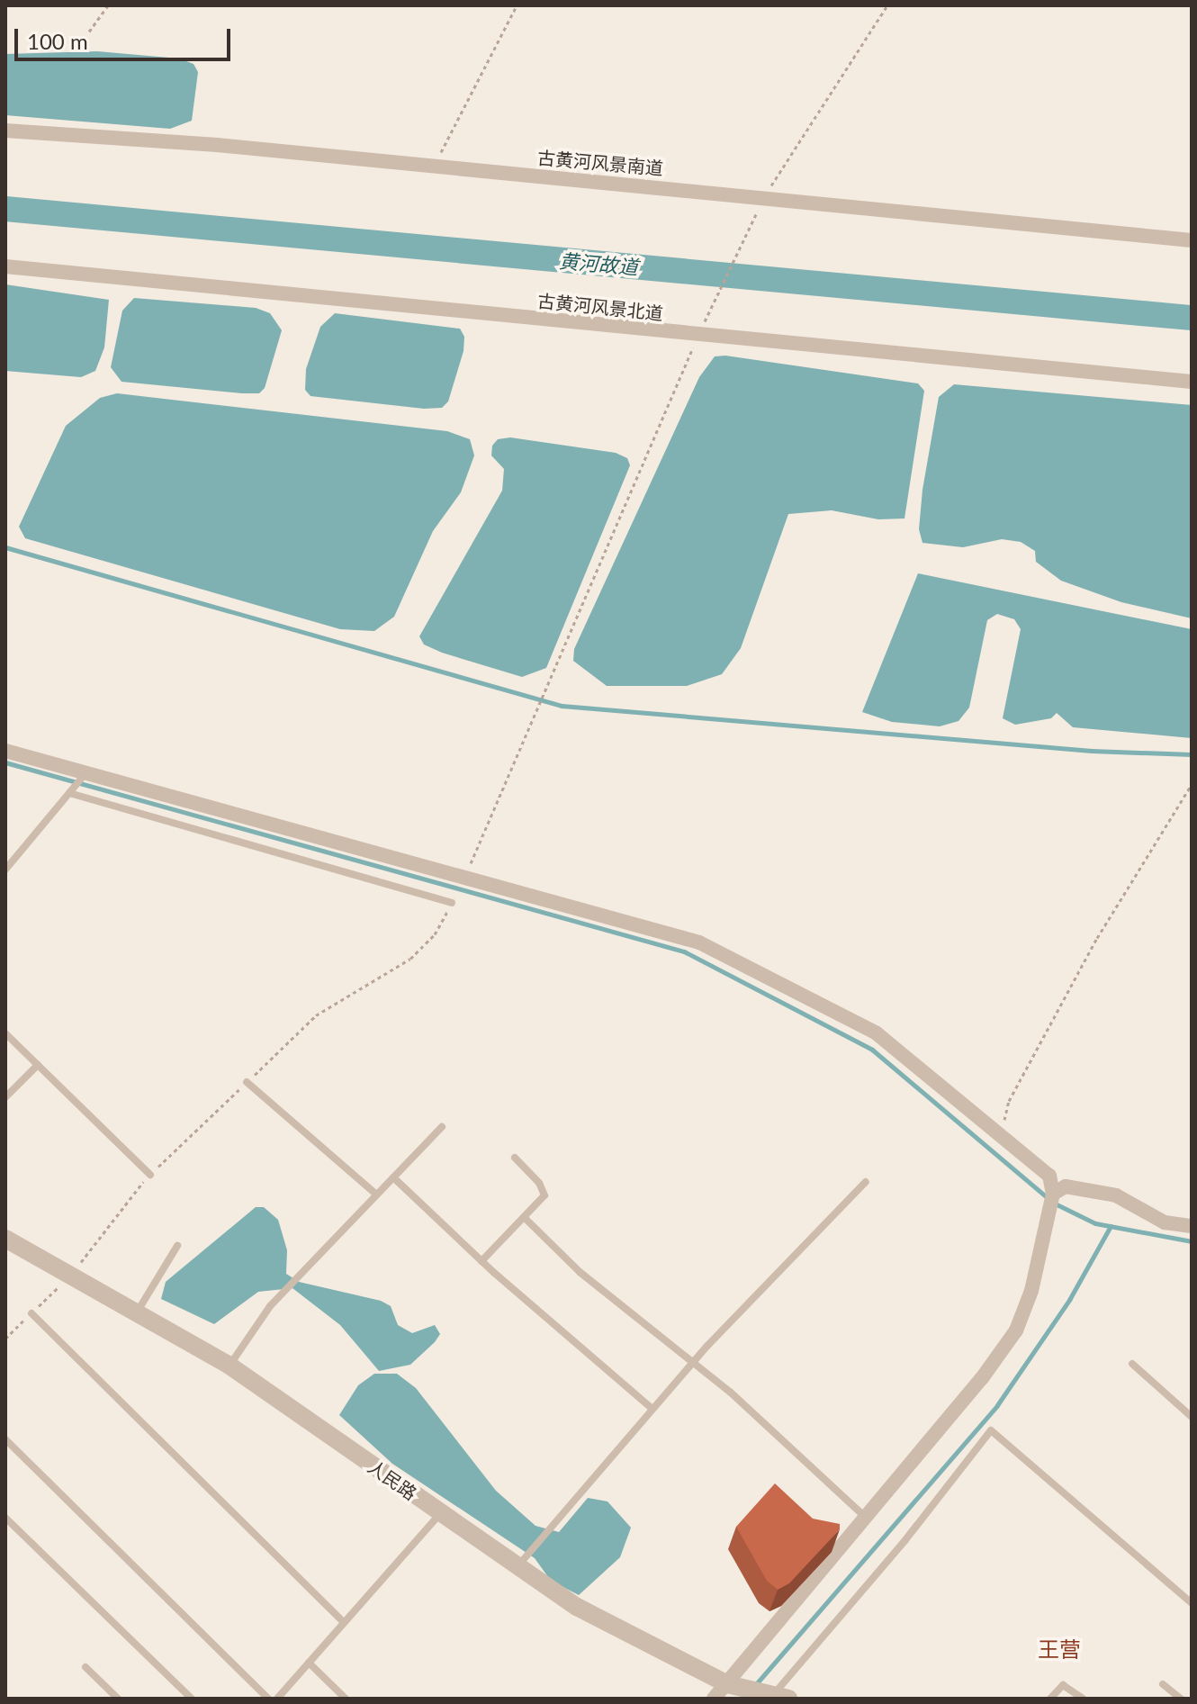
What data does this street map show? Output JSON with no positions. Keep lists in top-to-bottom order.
{
  "streets": {
    "street": ["古黄河风景南道", "古黄河风景北道", "人民路"]
  },
  "districts": ["王营"],
  "water": ["黄河故道"],
  "scale_bar": "100 m"
}
